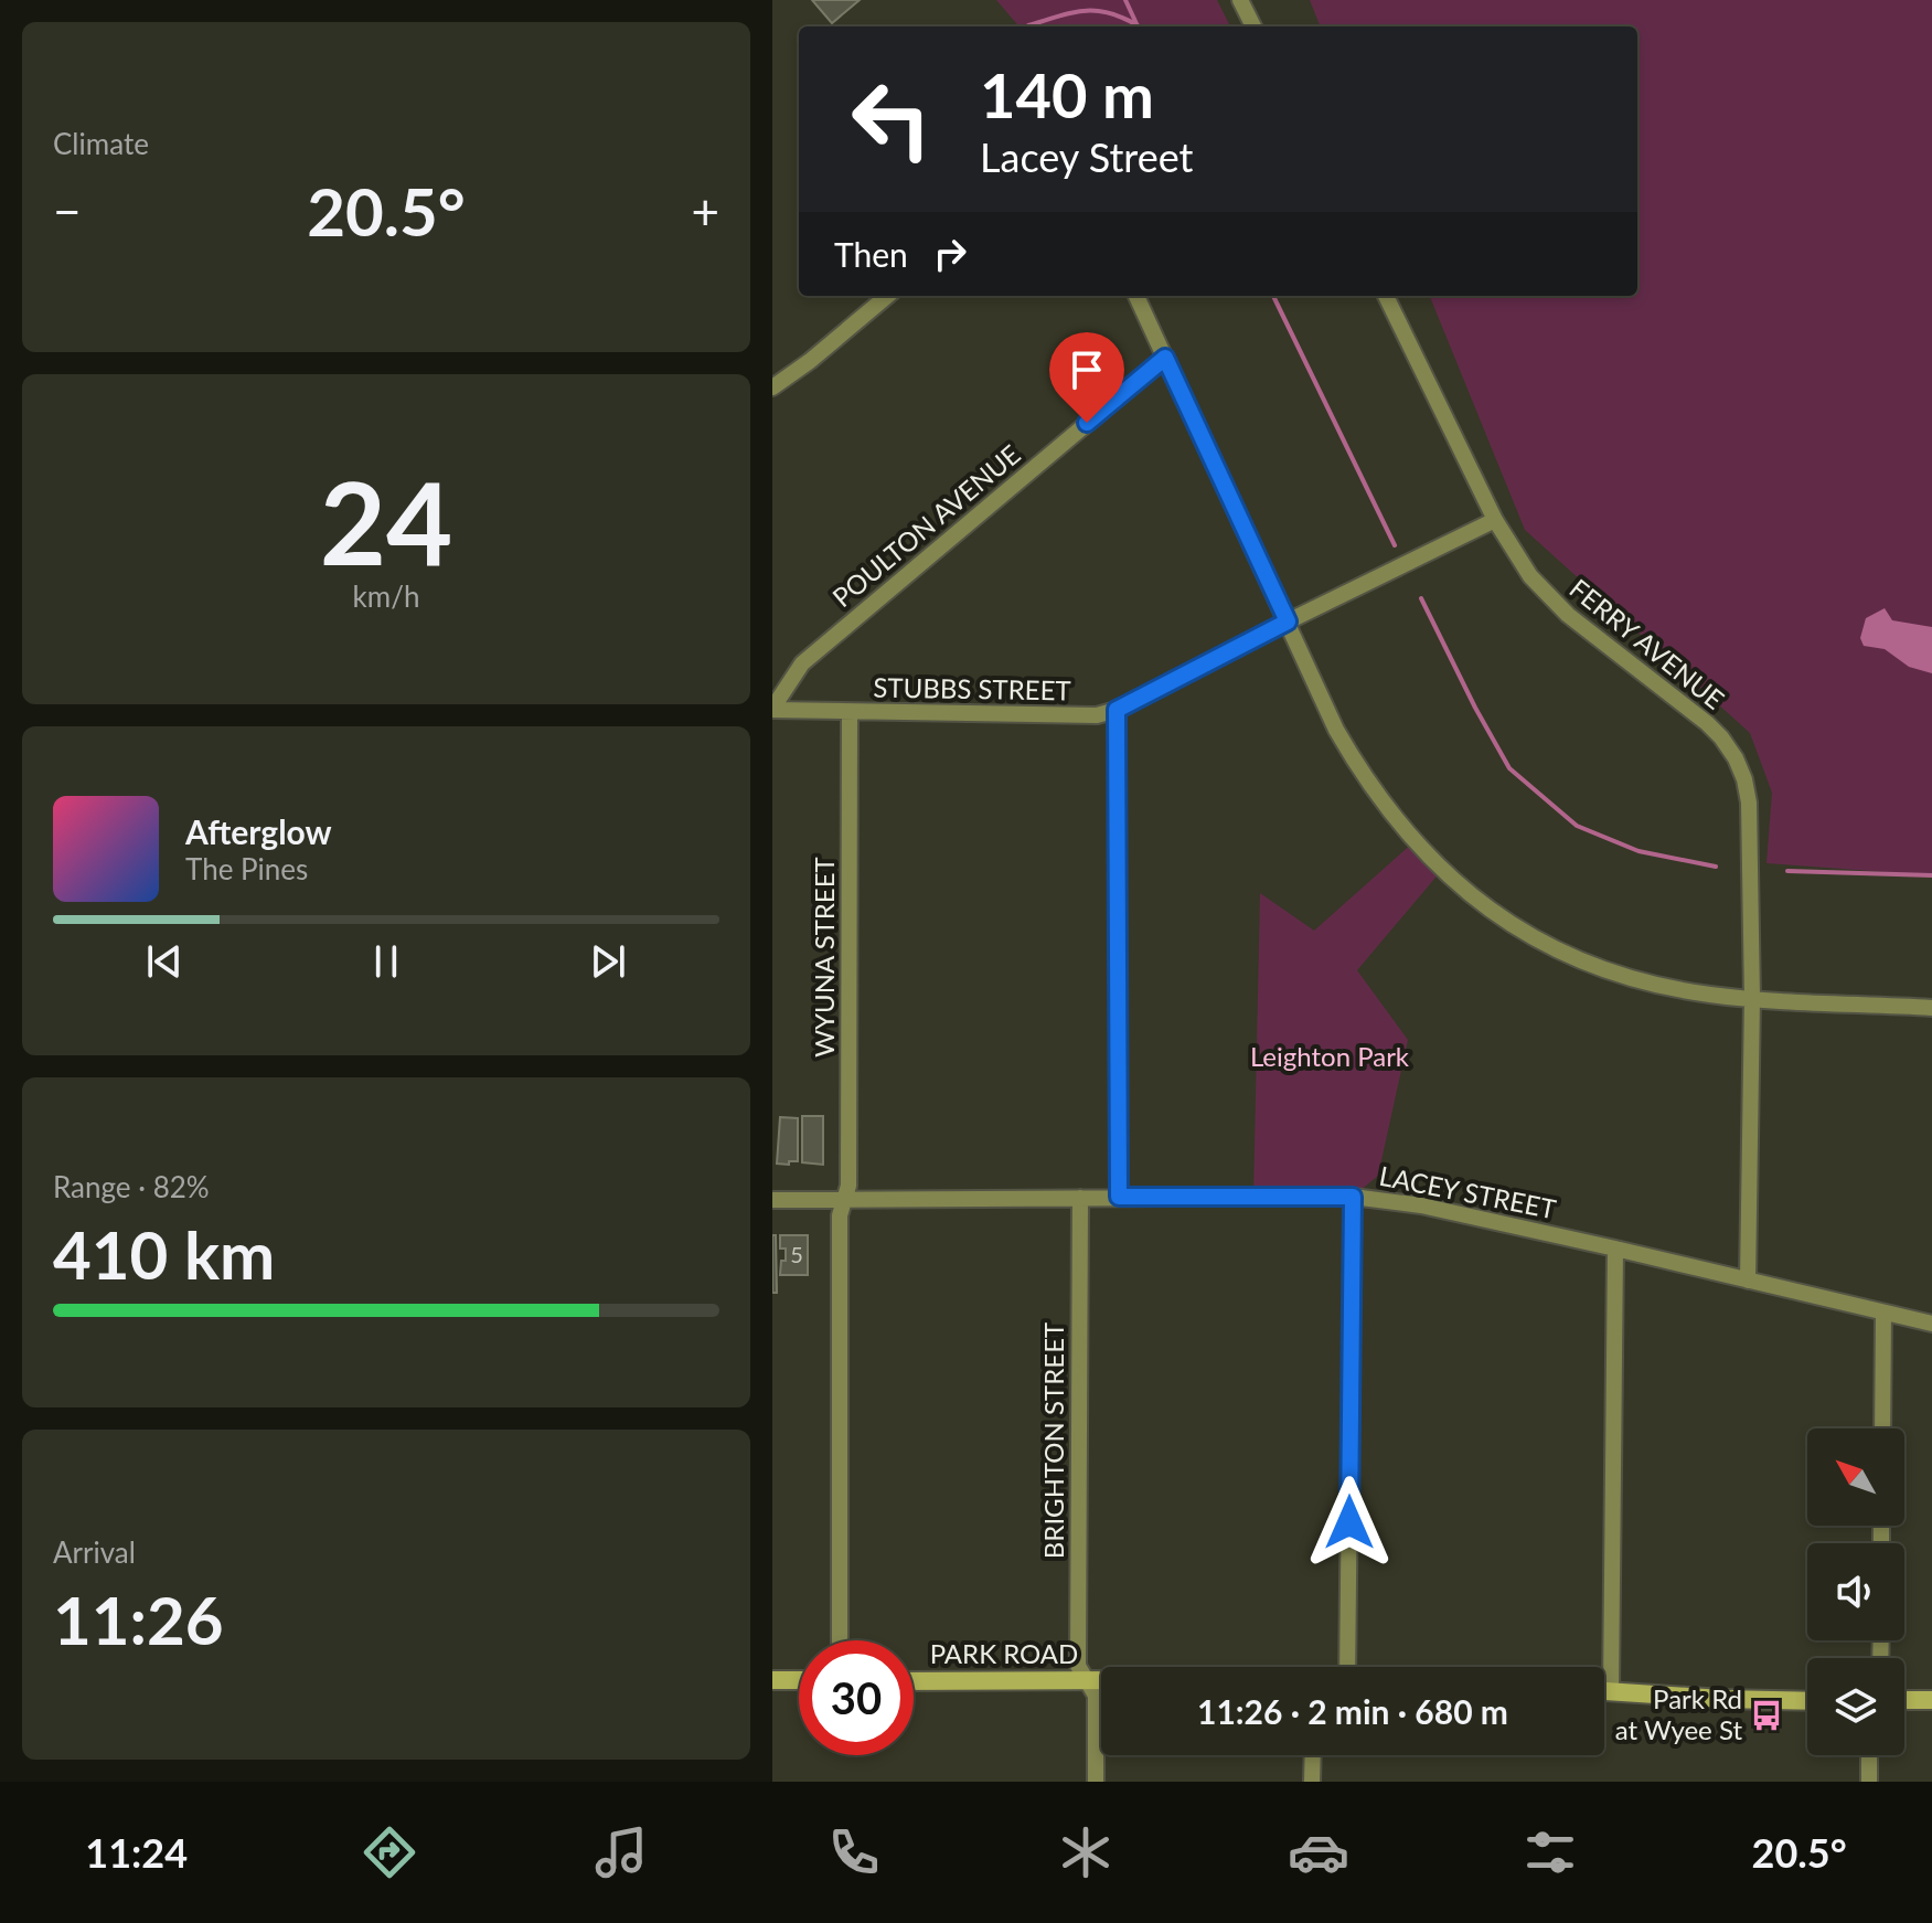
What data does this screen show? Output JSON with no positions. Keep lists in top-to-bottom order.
{
  "streets": {
    "main road": ["PARK ROAD"],
    "street": [
      "POULTON AVENUE",
      "FERRY AVENUE",
      "STUBBS STREET",
      "WYUNA STREET",
      "LACEY STREET",
      "BRIGHTON STREET"
    ]
  },
  "crossings": [
    ["POULTON AVENUE", "STUBBS STREET"],
    ["FERRY AVENUE", "STUBBS STREET"],
    ["FERRY AVENUE", "LACEY STREET"],
    ["STUBBS STREET", "WYUNA STREET"],
    ["WYUNA STREET", "LACEY STREET"],
    ["LACEY STREET", "BRIGHTON STREET"],
    ["BRIGHTON STREET", "PARK ROAD"]
  ],
  "parks": ["Leighton Park"],
  "places": {
    "bus stop": ["Park Rd at Wyee St"]
  },
  "house_numbers": ["5"],
  "north": "top left",
  "page": {
    "tile": [
      "Climate",
      ["24", "km/h"],
      ["Range · 82%", "410 km"],
      ["Arrival", "11:26"]
    ],
    "turn": ["140 m", "Lacey Street"],
    "heat": ["−", "20.5°", "+"],
    "then": "Then",
    "song": ["Afterglow", "The Pines"],
    "limit": "30",
    "trip": "11:26 · 2 min · 680 m",
    "tabs": ["11:24", "20.5°"]
  }
}
